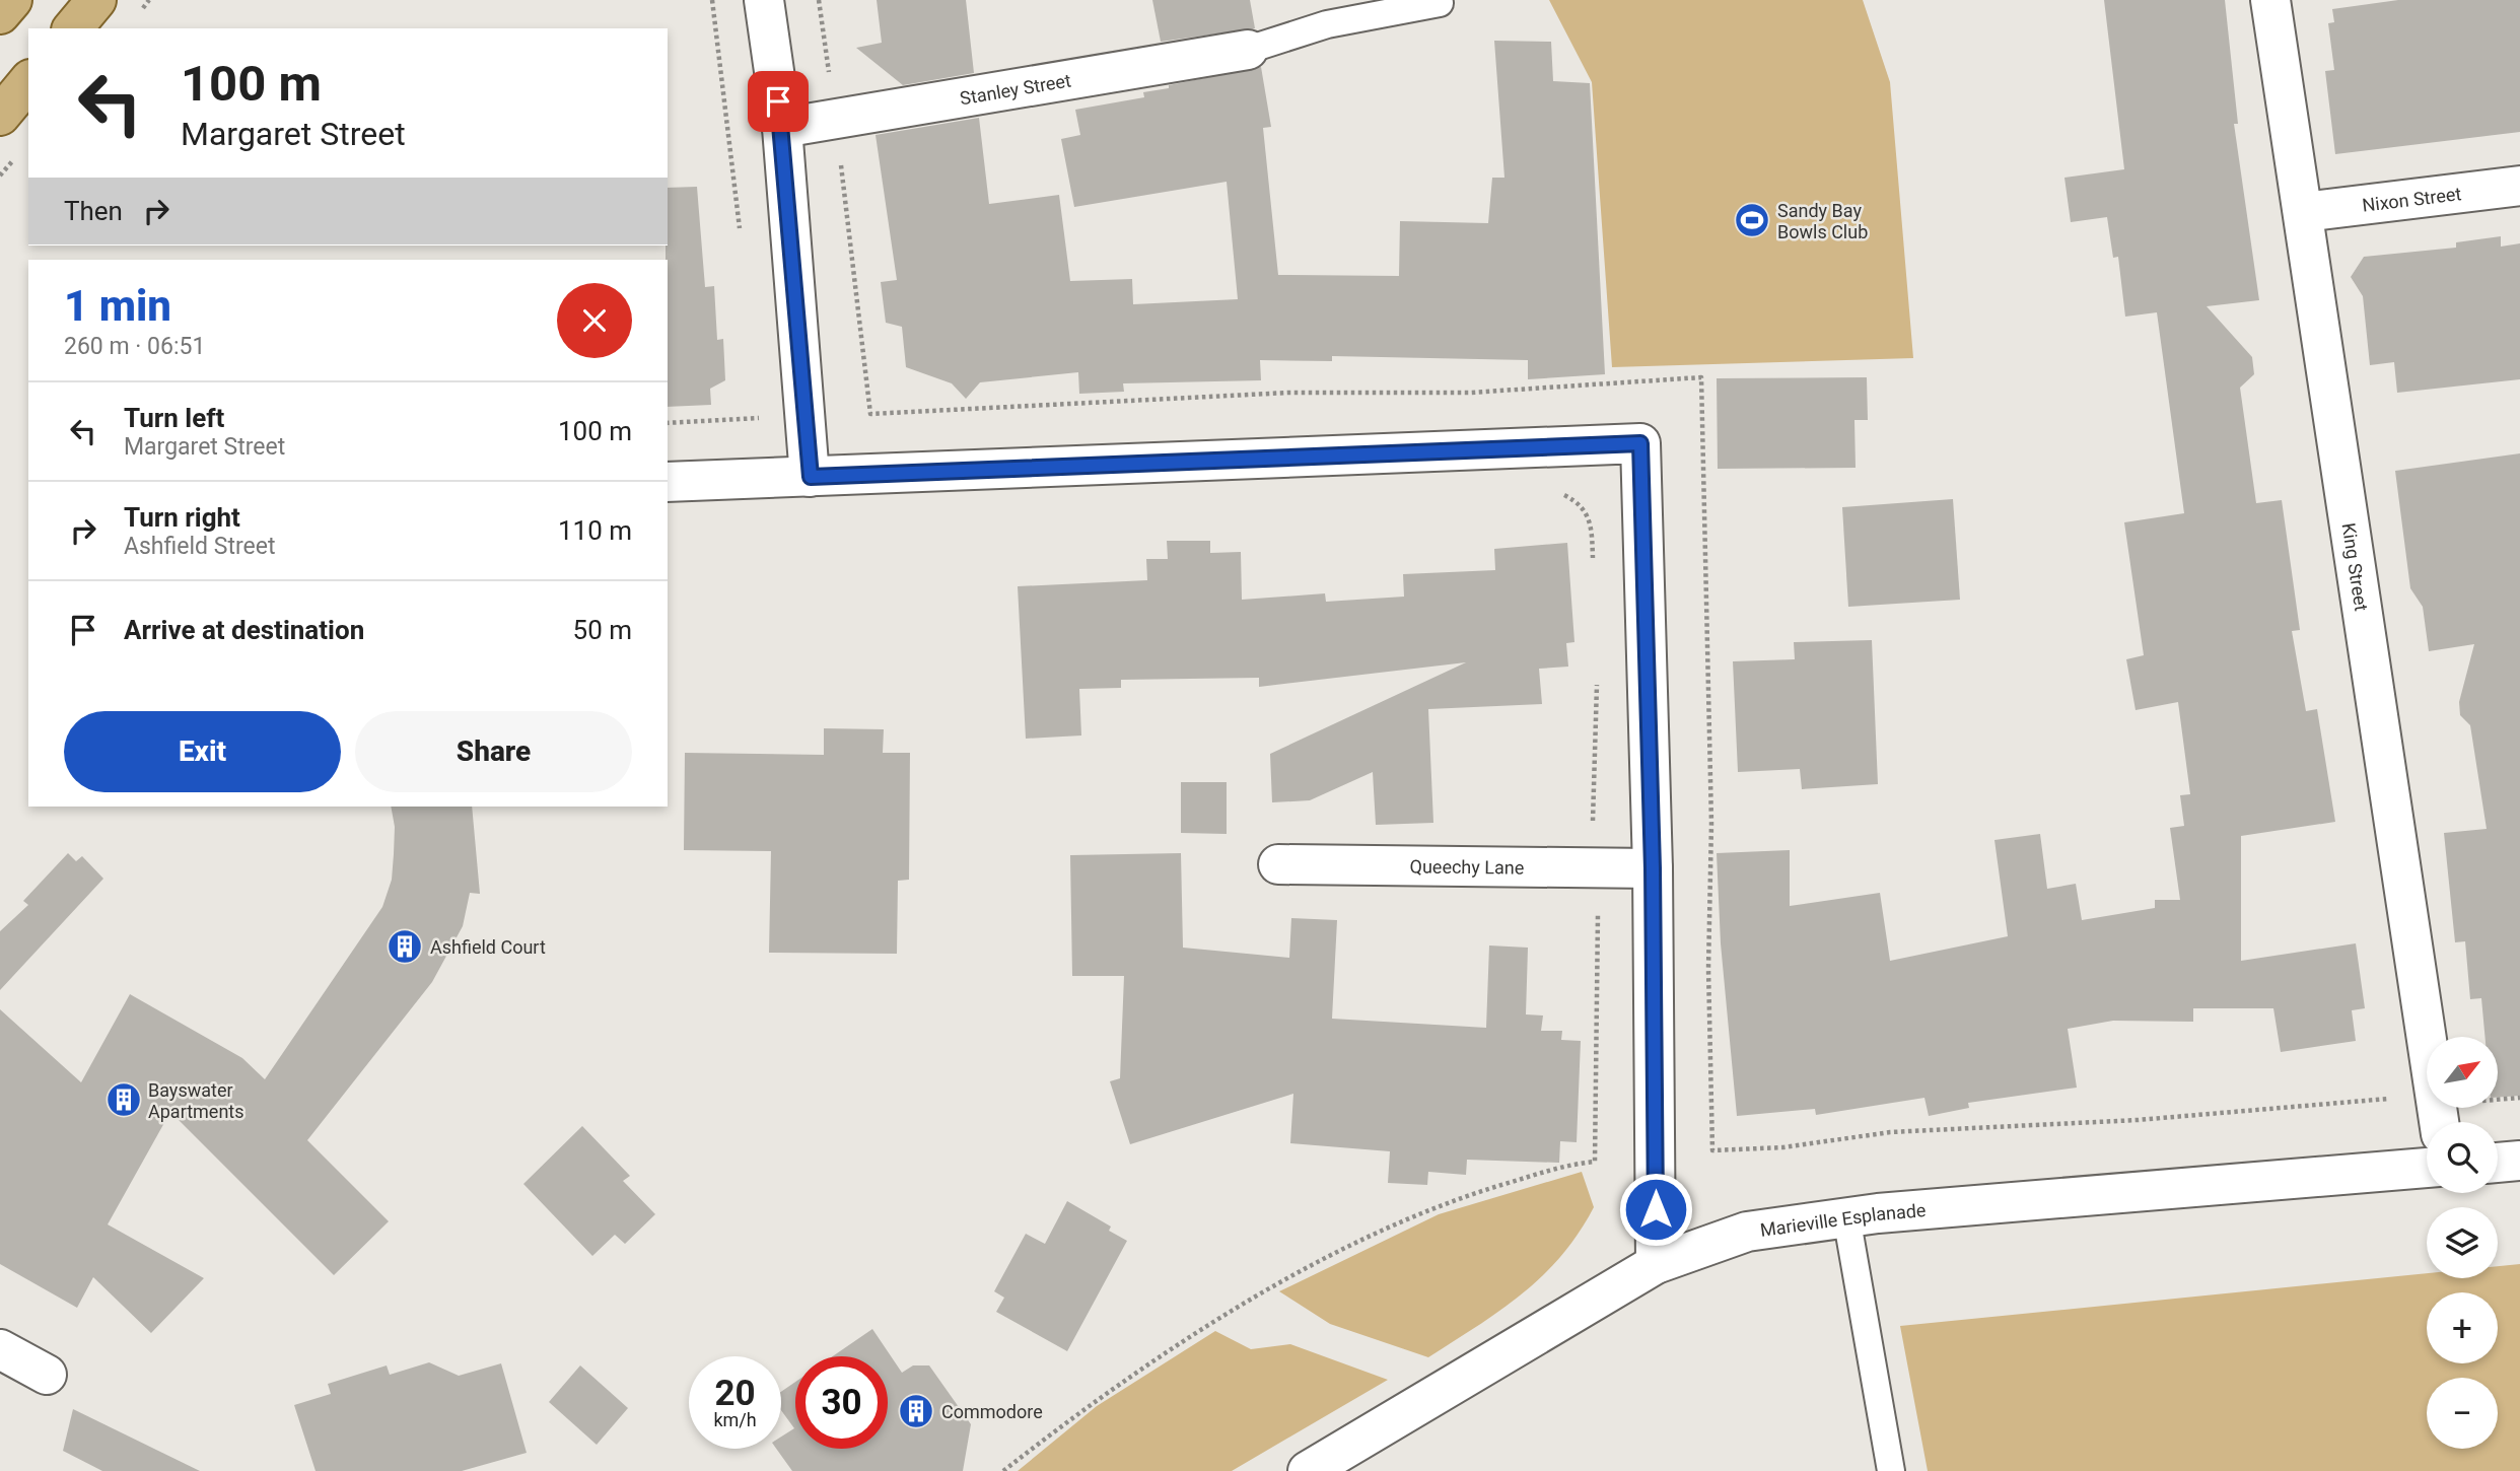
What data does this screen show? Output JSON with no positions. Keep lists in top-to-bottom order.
{
  "streets": {
    "street": [
      "Stanley Street",
      "Nixon Street",
      "King Street",
      "Queechy Lane",
      "Marieville Esplanade"
    ]
  },
  "crossings": [
    ["Nixon Street", "King Street"]
  ],
  "places": {
    "sports": ["Sandy Bay Bowls Club"],
    "building": ["Ashfield Court", "Bayswater Apartments", "Commodore"]
  },
  "north": "top right",
  "page": {
    "turn": ["100 m", "Margaret Street"],
    "then": "Then",
    "heading": ["1 min", "260 m · 06:51"],
    "list": [
      {
        "name": "Turn left",
        "note": "Margaret Street",
        "value": "100 m"
      },
      {
        "name": "Turn right",
        "note": "Ashfield Street",
        "value": "110 m"
      },
      {
        "name": "Arrive at destination",
        "value": "50 m"
      }
    ],
    "buttons": ["Exit", "Share"],
    "map_buttons": ["+", "−"],
    "speed": "20 km/h",
    "limit": "30"
  }
}
